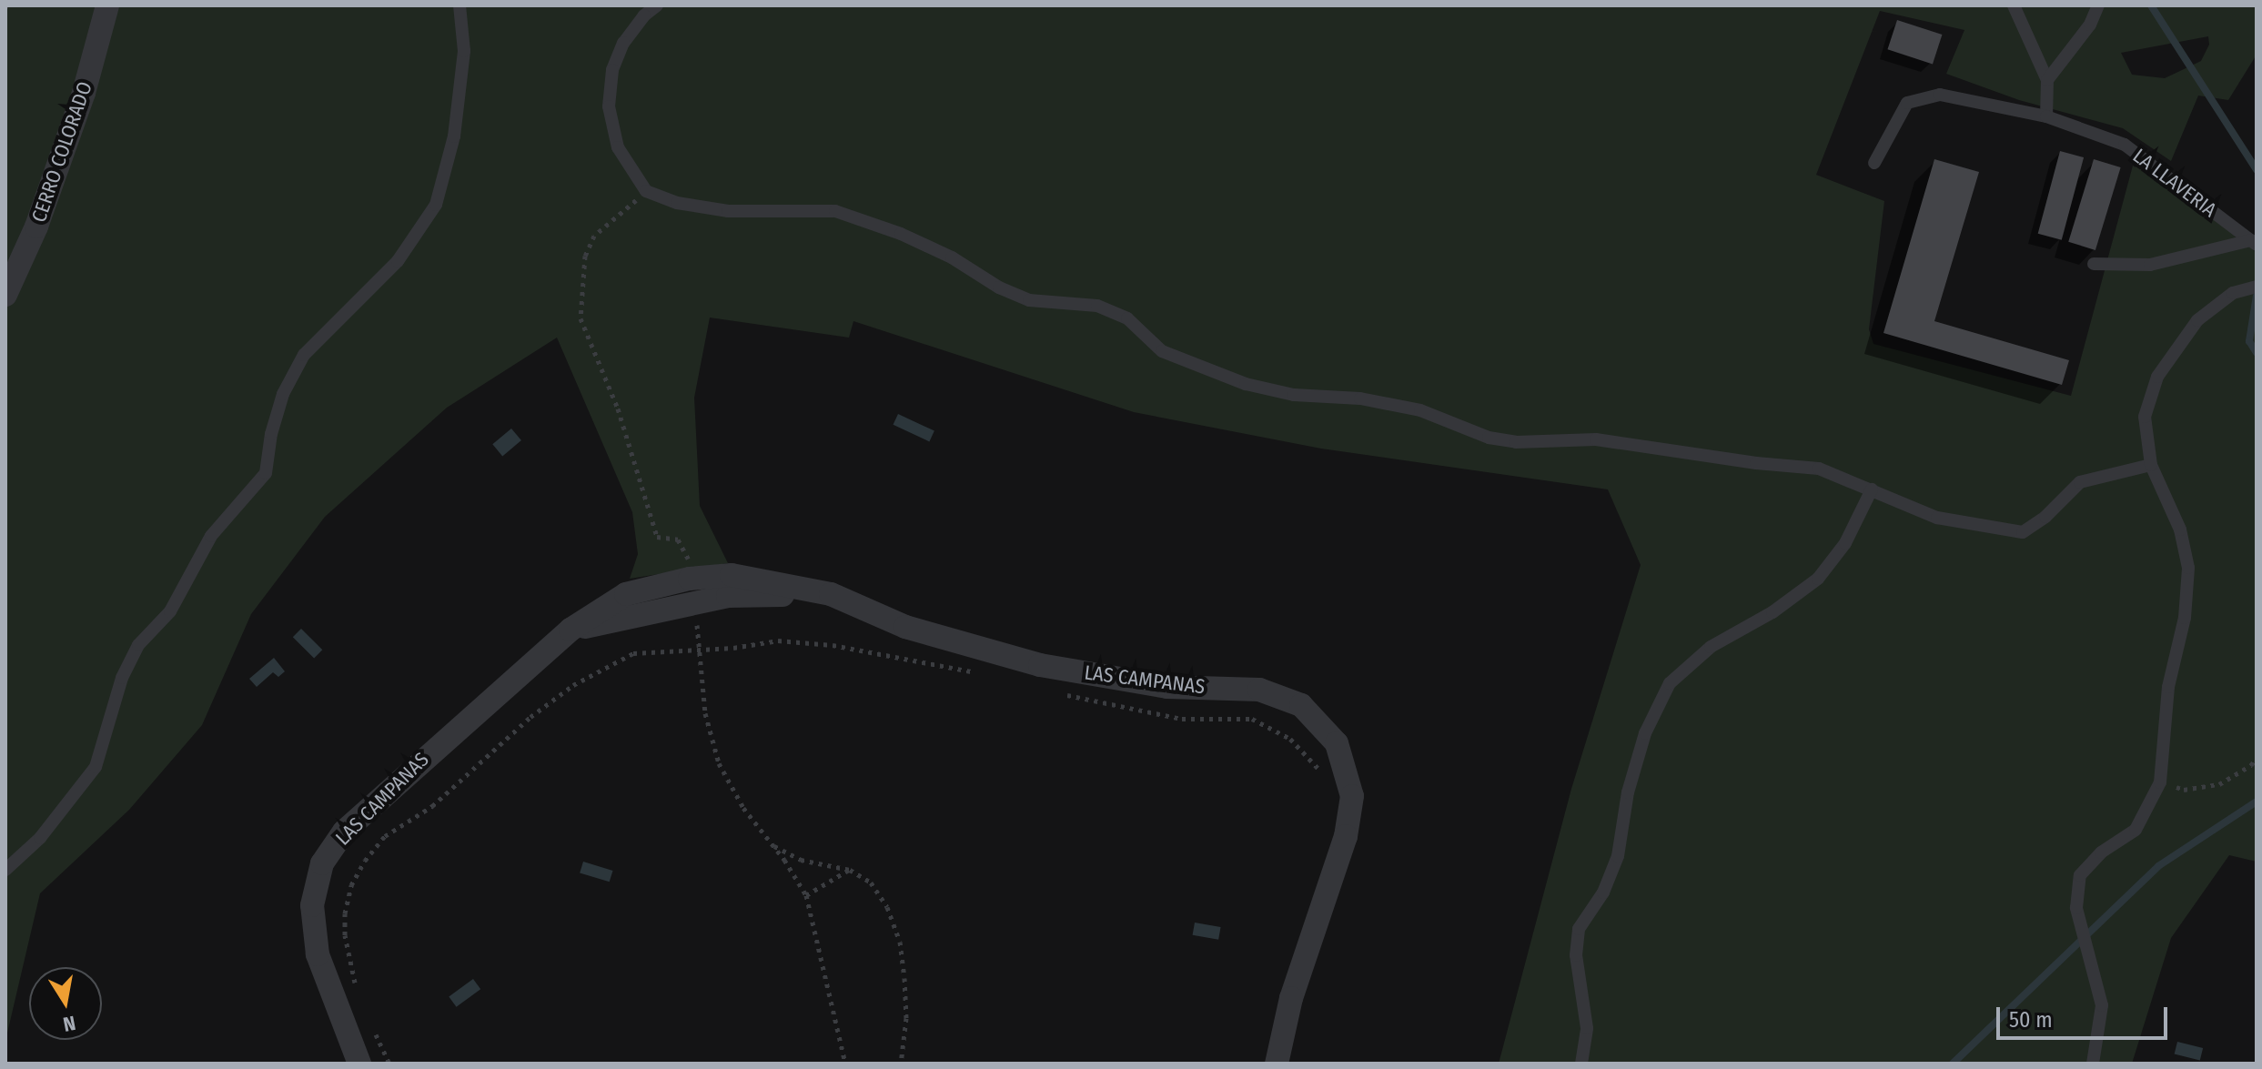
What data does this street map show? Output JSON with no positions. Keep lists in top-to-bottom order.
{
  "streets": {
    "street": ["CERRO COLORADO", "LAS CAMPANAS"],
    "lane": ["LA LLAVERIA"]
  },
  "scale_bar": "50 m",
  "north": "bottom"
}
